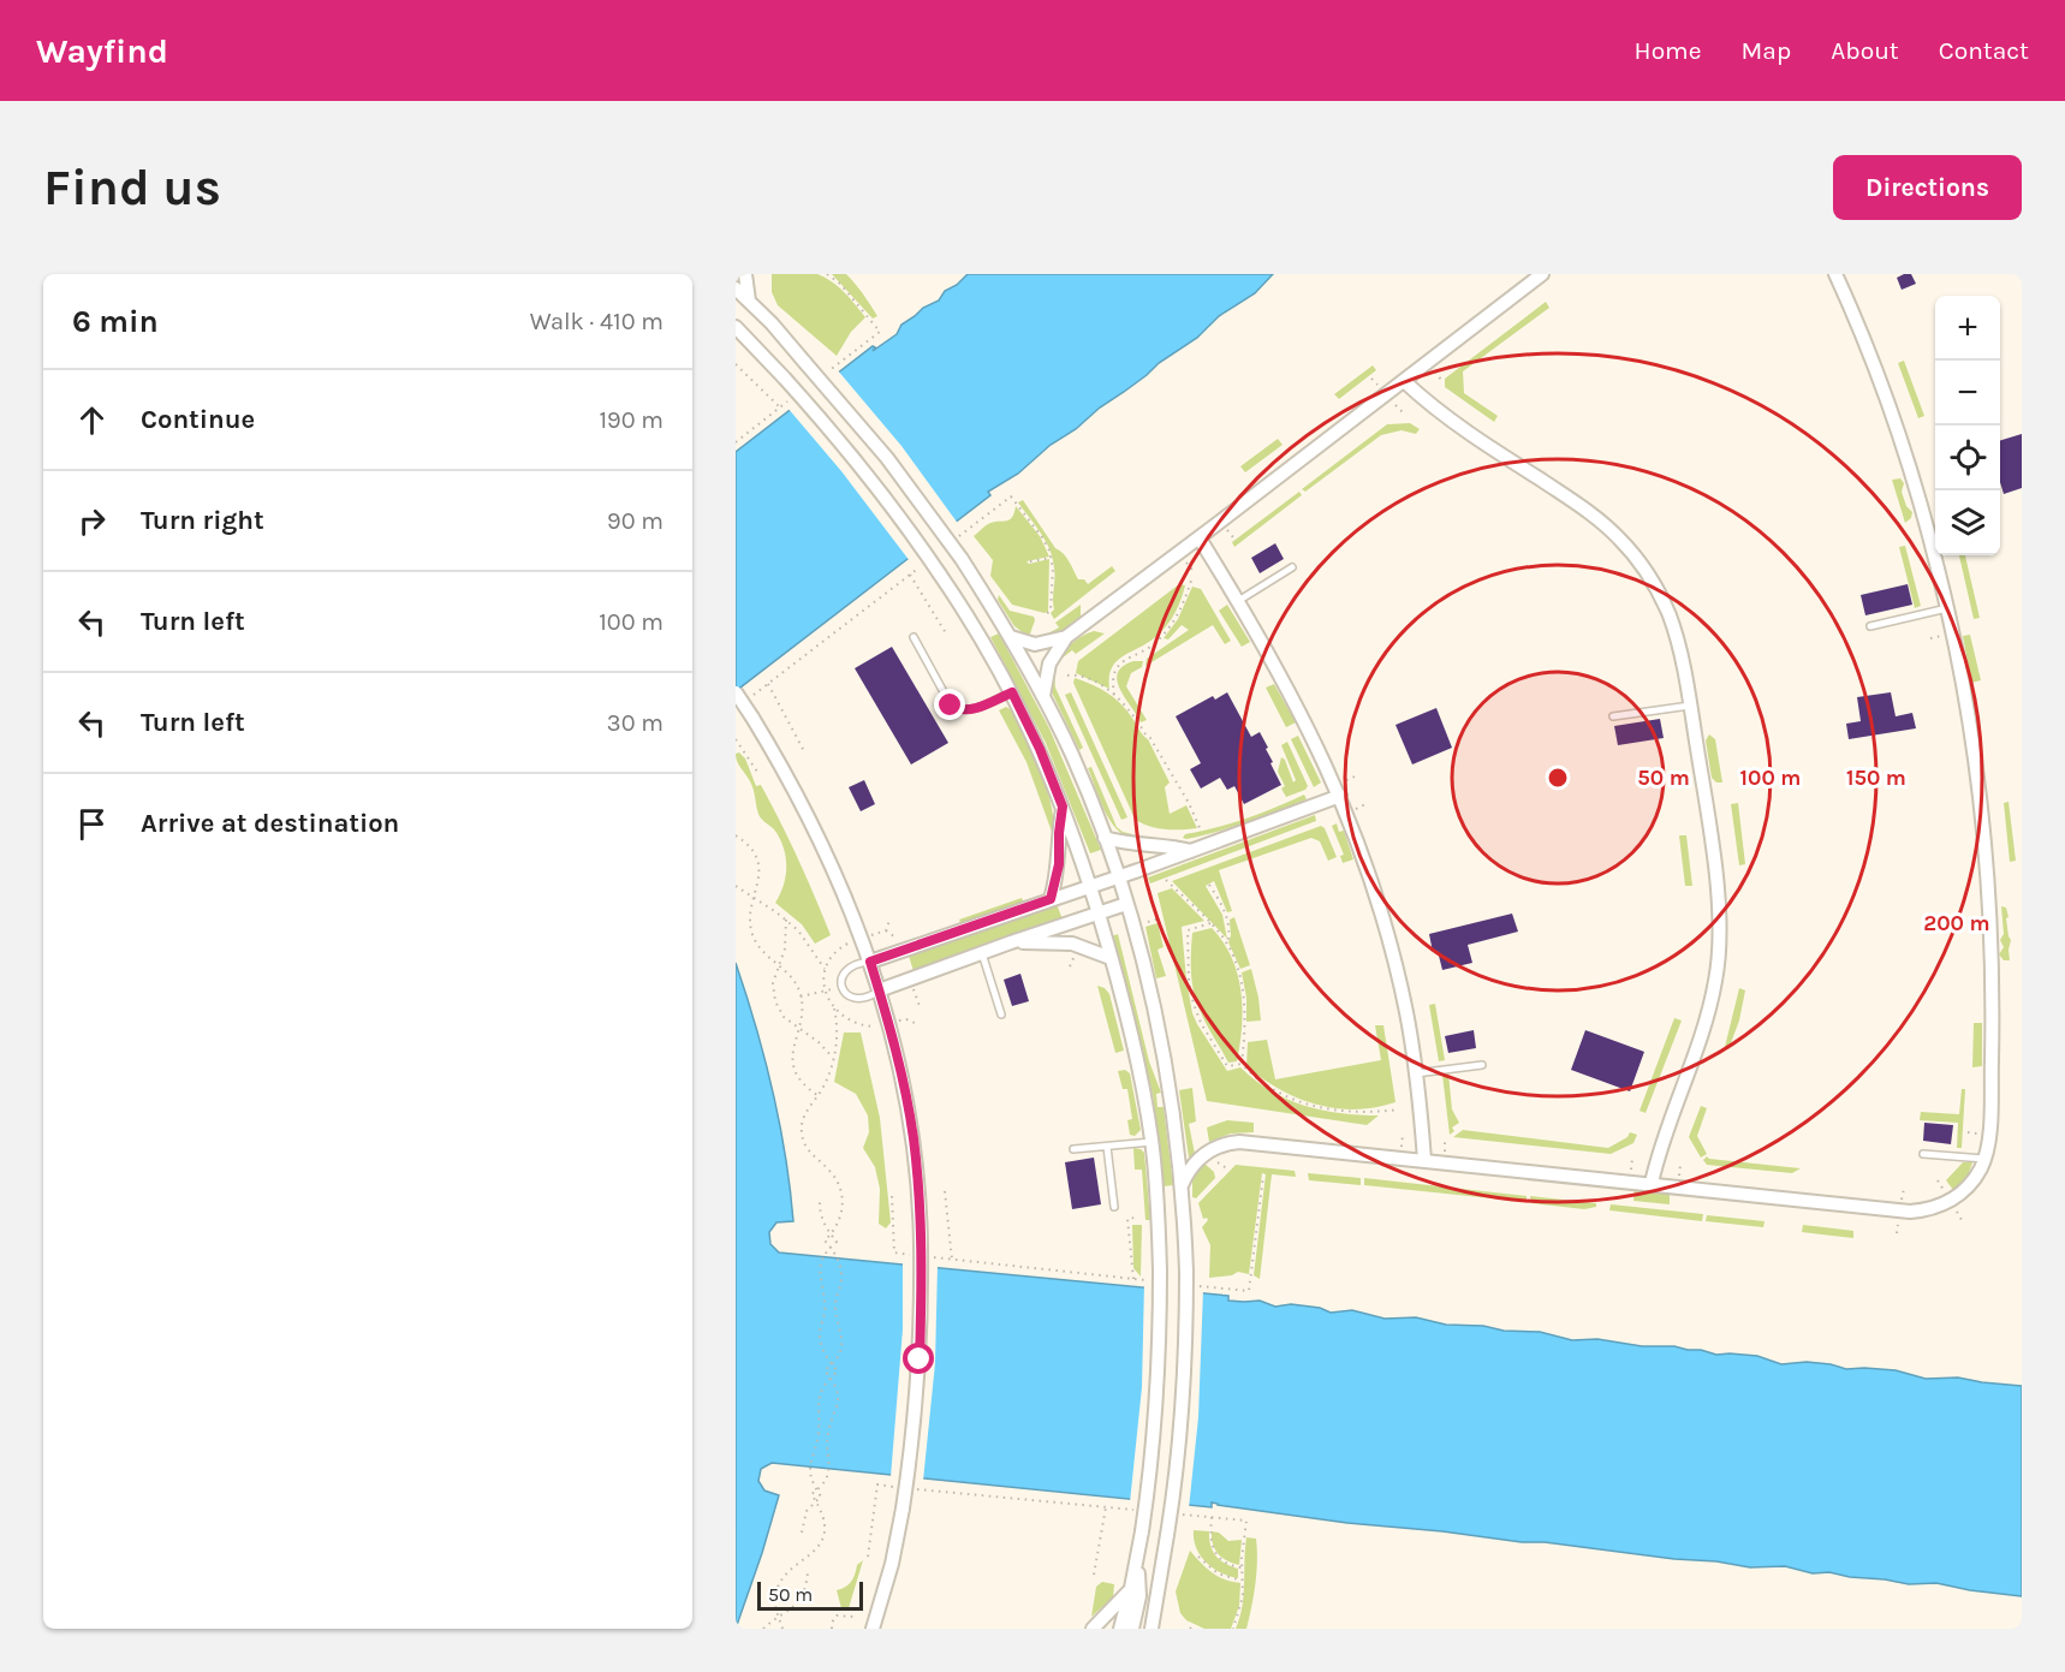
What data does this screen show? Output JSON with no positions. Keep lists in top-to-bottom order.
{
  "scale_bar": "50 m",
  "page": {
    "header": "Wayfind",
    "nav": [
      "Home",
      "Map",
      "About",
      "Contact"
    ],
    "buttons": "Directions",
    "title": "Find us",
    "heading": ["6 min", "Walk · 410 m"],
    "map_buttons": ["+", "−"],
    "list": [
      ["Continue", "190 m"],
      ["Turn right", "90 m"],
      ["Turn left", "100 m"],
      ["Turn left", "30 m"],
      "Arrive at destination"
    ],
    "scale": "50 m"
  },
  "rings": [
    "50 m",
    "100 m",
    "150 m",
    "200 m"
  ]
}
